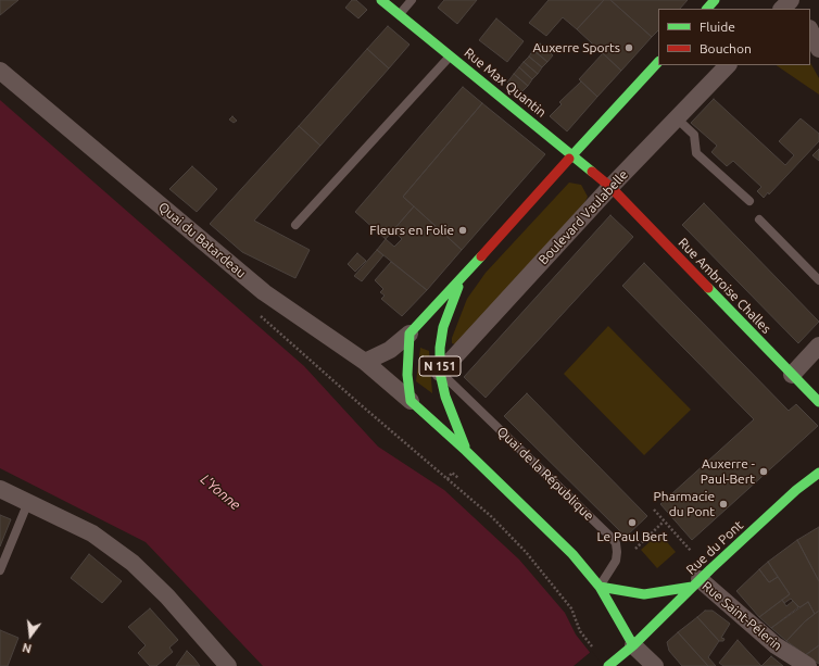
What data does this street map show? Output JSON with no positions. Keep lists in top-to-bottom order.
{
  "streets": {
    "main road": [
      "Rue Max Quantin",
      "Rue Ambroise Challes",
      "N 151",
      "Rue du Pont"
    ],
    "street": ["Boulevard Vaulabelle", "Quai du Batardeau", "Rue Saint-Pélerin"],
    "lane": ["Quai de la République"]
  },
  "crossings": [
    ["Rue Max Quantin", "Boulevard Vaulabelle"],
    ["Rue Max Quantin", "Rue Ambroise Challes"],
    ["Rue Max Quantin", "N 151"],
    ["Boulevard Vaulabelle", "Rue Ambroise Challes"],
    ["Boulevard Vaulabelle", "N 151"],
    ["Boulevard Vaulabelle", "Quai de la République"],
    ["Quai du Batardeau", "N 151"],
    ["N 151", "Quai de la République"],
    ["N 151", "Rue du Pont"],
    ["Rue du Pont", "Rue Saint-Pélerin"]
  ],
  "water": ["L'Yonne"],
  "places": [
    "Auxerre Sports",
    "Fleurs en Folie",
    "Auxerre - Paul-Bert",
    "Pharmacie du Pont",
    "Le Paul Bert"
  ],
  "legend": ["Fluide", "Bouchon"],
  "north": "bottom"
}
